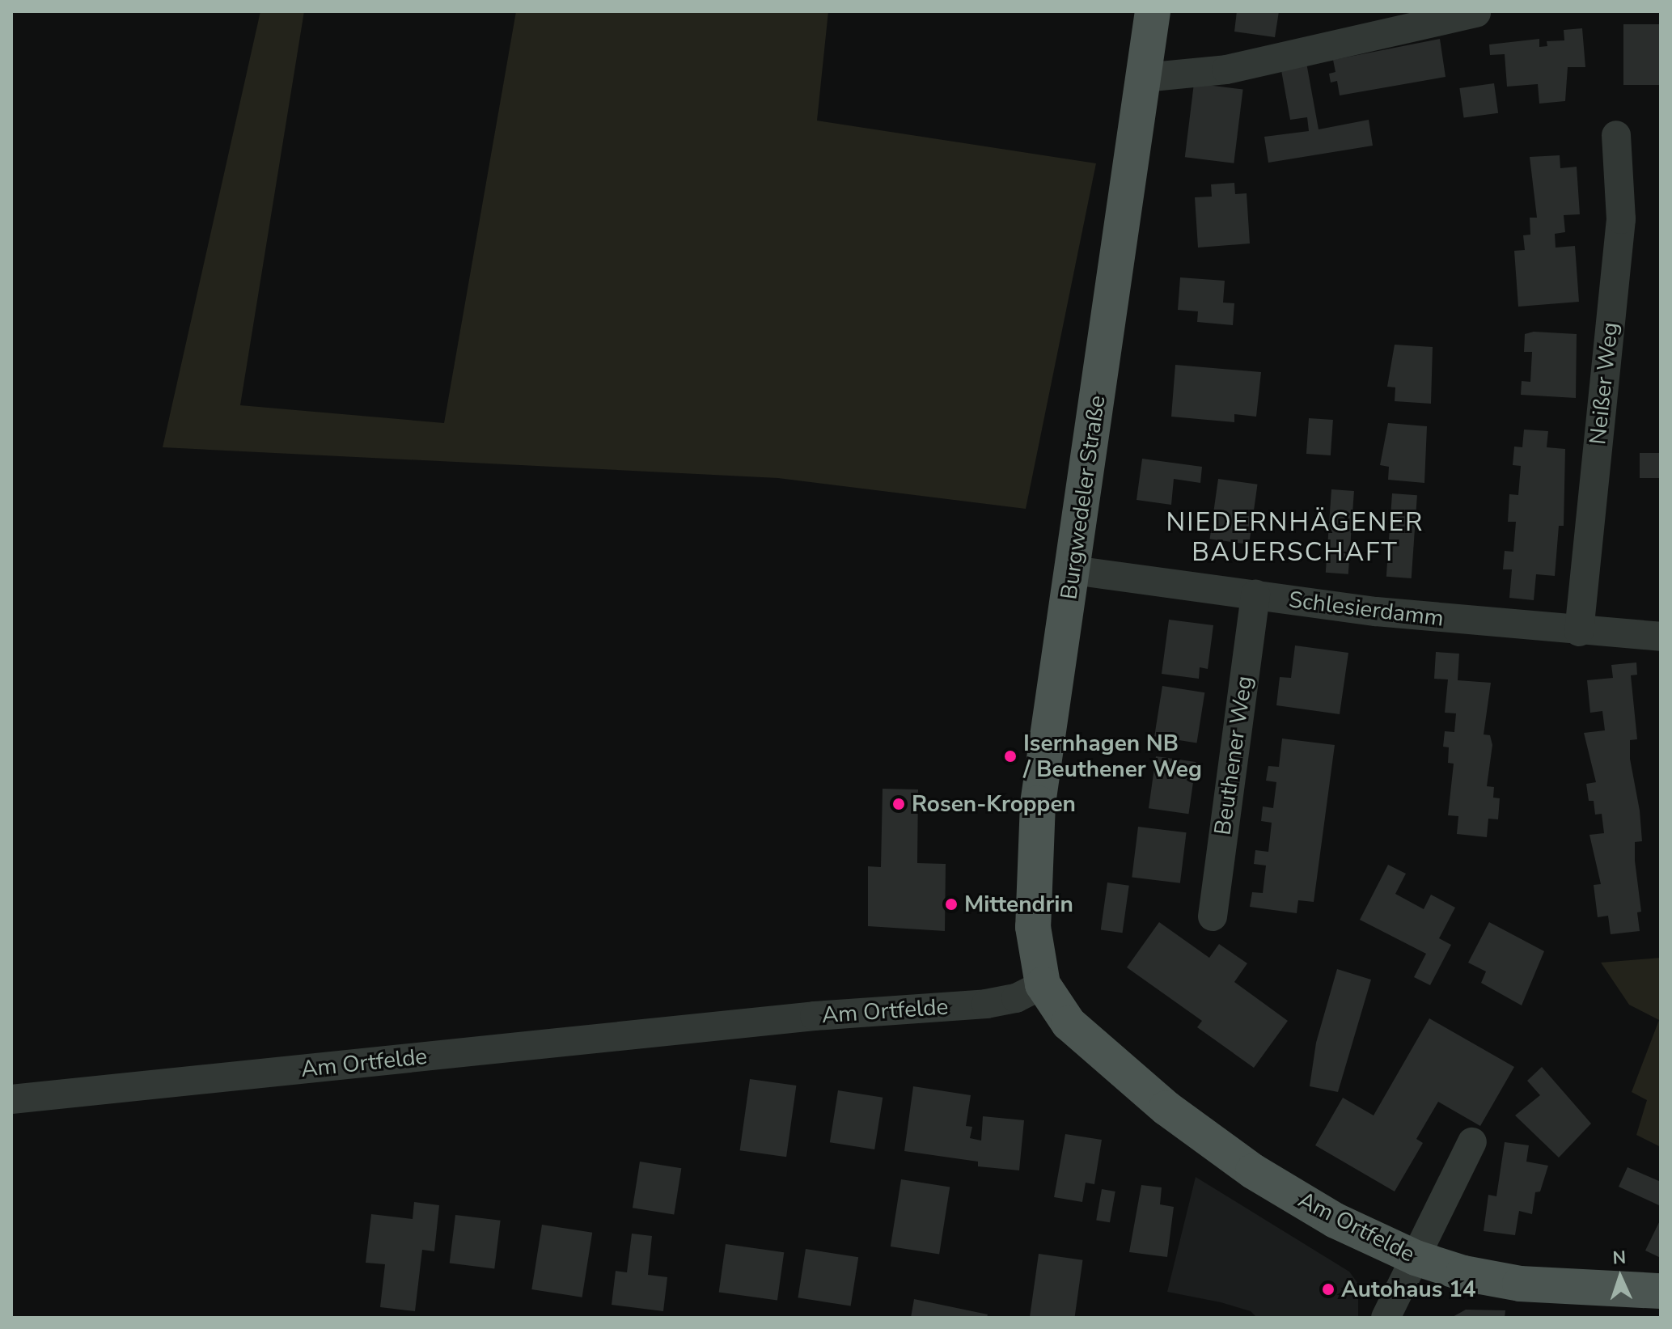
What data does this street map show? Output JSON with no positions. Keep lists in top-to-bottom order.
{
  "streets": {
    "main road": ["Burgwedeler Straße", "Am Ortfelde"],
    "street": ["Neißer Weg", "Schlesierdamm", "Beuthener Weg"]
  },
  "crossings": [
    ["Neißer Weg", "Schlesierdamm"],
    ["Burgwedeler Straße", "Schlesierdamm"],
    ["Burgwedeler Straße", "Am Ortfelde"],
    ["Schlesierdamm", "Beuthener Weg"]
  ],
  "districts": ["NIEDERNHÄGENER BAUERSCHAFT"],
  "places": [
    "Isernhagen NB / Beuthener Weg",
    "Rosen-Kroppen",
    "Mittendrin",
    "Autohaus 14"
  ],
  "north": "top"
}
